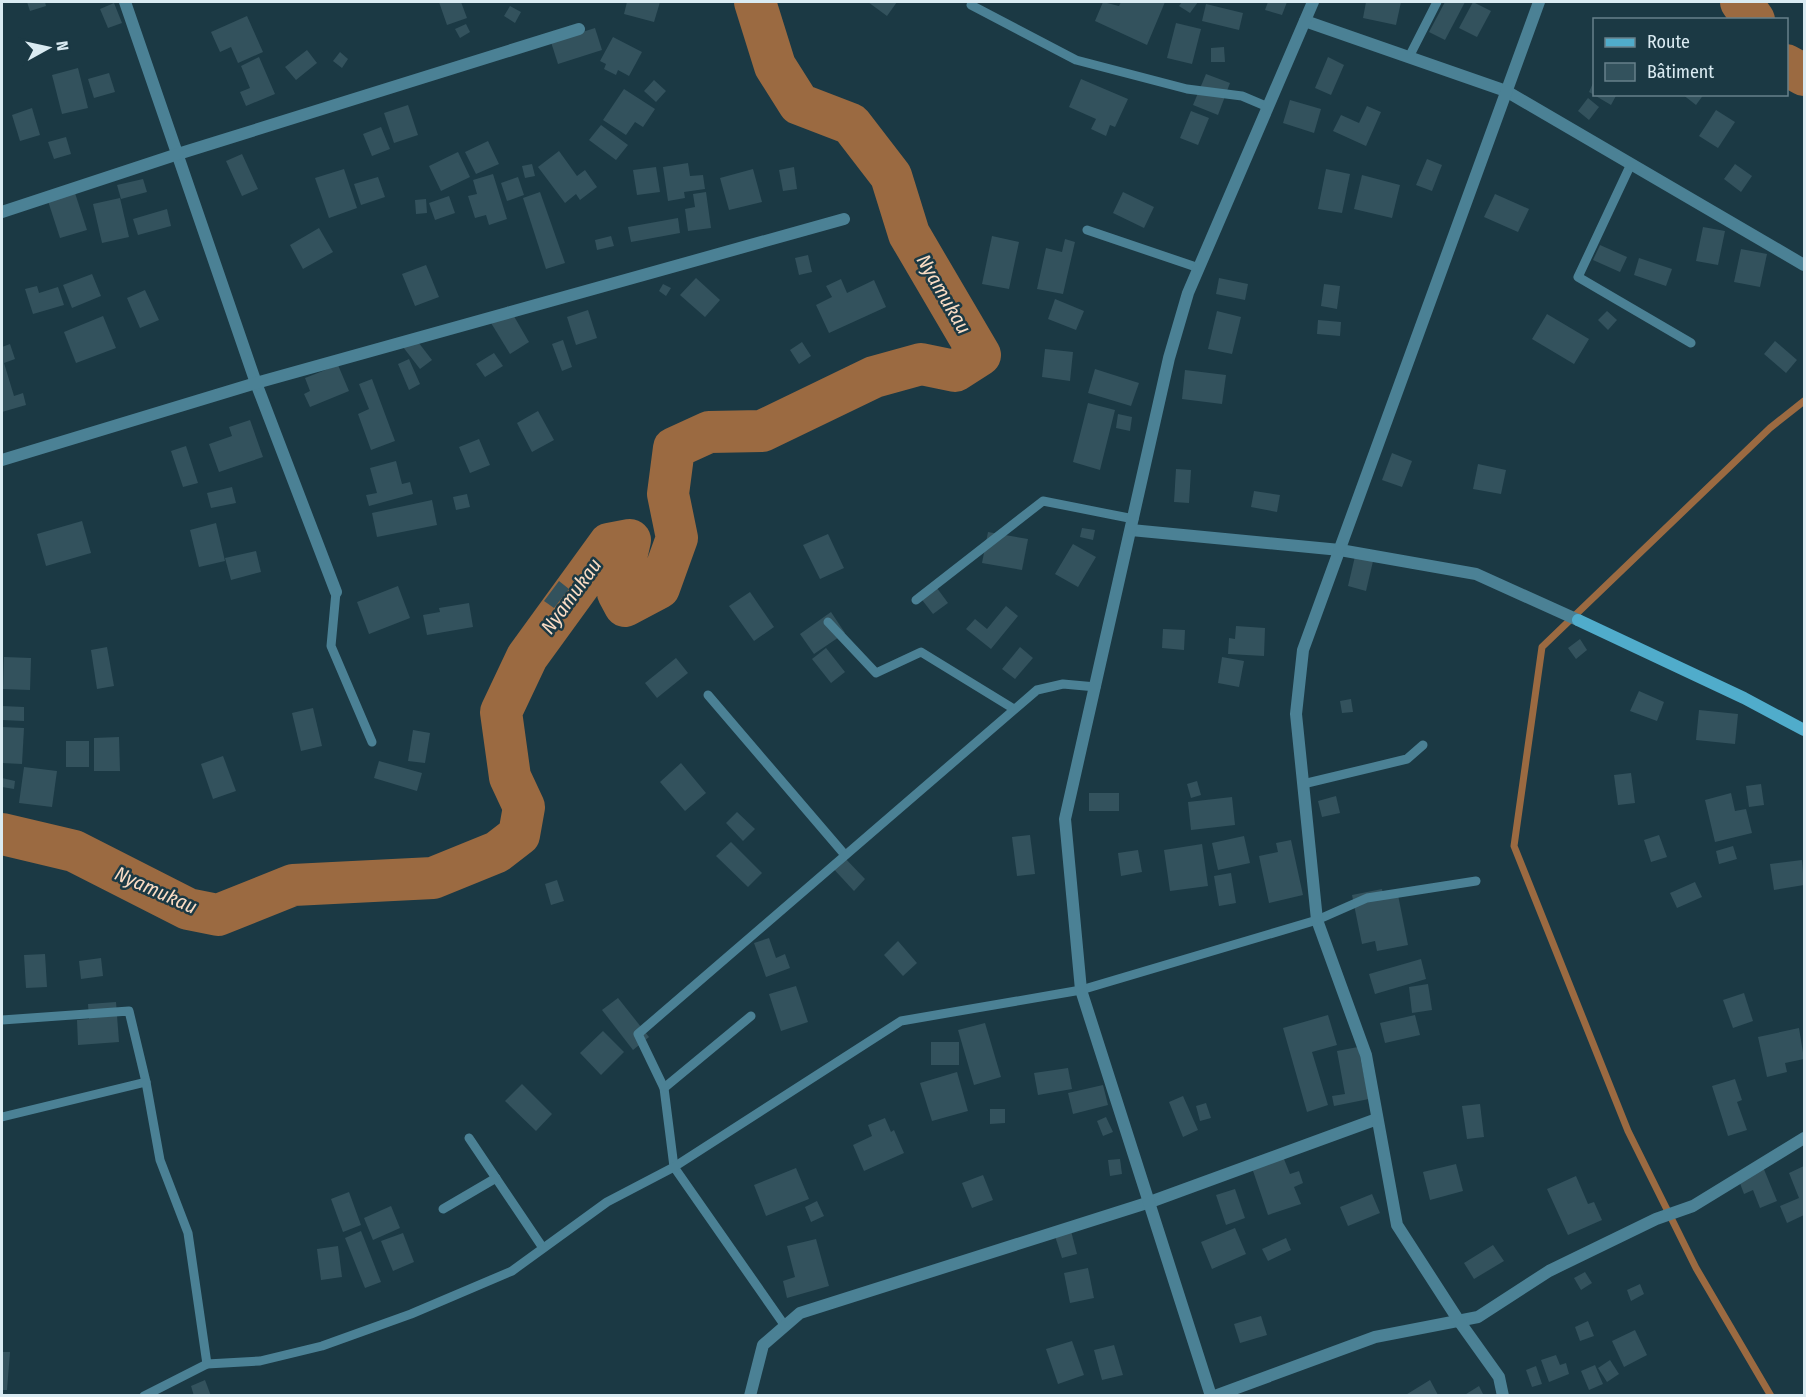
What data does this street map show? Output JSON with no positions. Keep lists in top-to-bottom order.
{
  "water": ["Nyamukau"],
  "legend": ["Route", "Bâtiment"],
  "north": "right"
}
